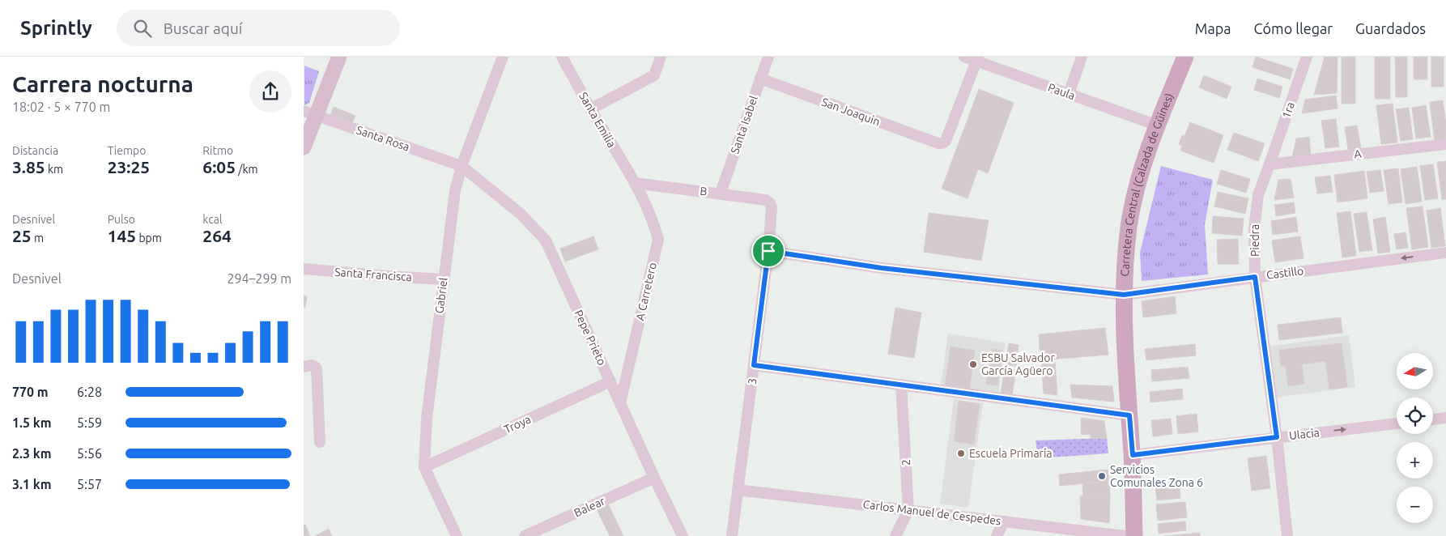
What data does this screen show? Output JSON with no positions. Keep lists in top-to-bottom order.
{
  "streets": {
    "main road": ["Carretera Central (Calzada de Güines)"],
    "street": [
      "Paula",
      "1ra",
      "San Joaquin",
      "Santa Emilia",
      "Santa Isabel",
      "Santa Rosa",
      "A",
      "B",
      "Piedra",
      "Castillo",
      "Santa Francisca",
      "A Carretero",
      "Gabriel",
      "Pepe Prieto",
      "3",
      "Troya",
      "Ulacia",
      "2",
      "Balear",
      "Carlos Manuel de Cespedes"
    ]
  },
  "crossings": [
    ["Paula", "San Joaquin"],
    ["Paula", "Carretera Central (Calzada de Güines)"],
    ["1ra", "A"],
    ["1ra", "Piedra"],
    ["San Joaquin", "Santa Isabel"],
    ["Santa Emilia", "B"],
    ["Santa Emilia", "A Carretero"],
    ["Santa Isabel", "B"],
    ["Santa Rosa", "Gabriel"],
    ["Santa Rosa", "Pepe Prieto"],
    ["A", "Piedra"],
    ["Carretera Central (Calzada de Güines)", "Castillo"],
    ["Carretera Central (Calzada de Güines)", "Ulacia"],
    ["B", "A Carretero"],
    ["B", "3"],
    ["Piedra", "Castillo"],
    ["Piedra", "Ulacia"],
    ["Castillo", "3"],
    ["Santa Francisca", "Gabriel"],
    ["A Carretero", "Pepe Prieto"],
    ["Gabriel", "Pepe Prieto"],
    ["Gabriel", "Troya"],
    ["Pepe Prieto", "Troya"],
    ["Pepe Prieto", "Balear"],
    ["3", "Carlos Manuel de Cespedes"],
    ["2", "Carlos Manuel de Cespedes"]
  ],
  "one_way": ["Ulacia"],
  "places": ["ESBU Salvador García Agüero", "Escuela Primaria", "Servicios Comunales Zona 6"],
  "north": "left",
  "page": {
    "header": "Sprintly",
    "search": "Buscar aquí",
    "nav": ["Mapa", "Cómo llegar", "Guardados"],
    "heading": ["Carrera nocturna", "18:02 · 5 × 770 m"],
    "stats": [
      ["Distancia", "3.85 km"],
      ["Tiempo", "23:25"],
      ["Ritmo", "6:05 /km"],
      ["Desnivel", "25 m"],
      ["Pulso", "145 bpm"],
      ["kcal", "264"]
    ],
    "chart": ["Desnivel", "294–299 m"],
    "map_buttons": ["+", "−"],
    "list": [
      {
        "name": "770 m",
        "note": "6:28"
      },
      {
        "name": "1.5 km",
        "note": "5:59"
      },
      {
        "name": "2.3 km",
        "note": "5:56"
      },
      {
        "name": "3.1 km",
        "note": "5:57"
      }
    ]
  }
}
